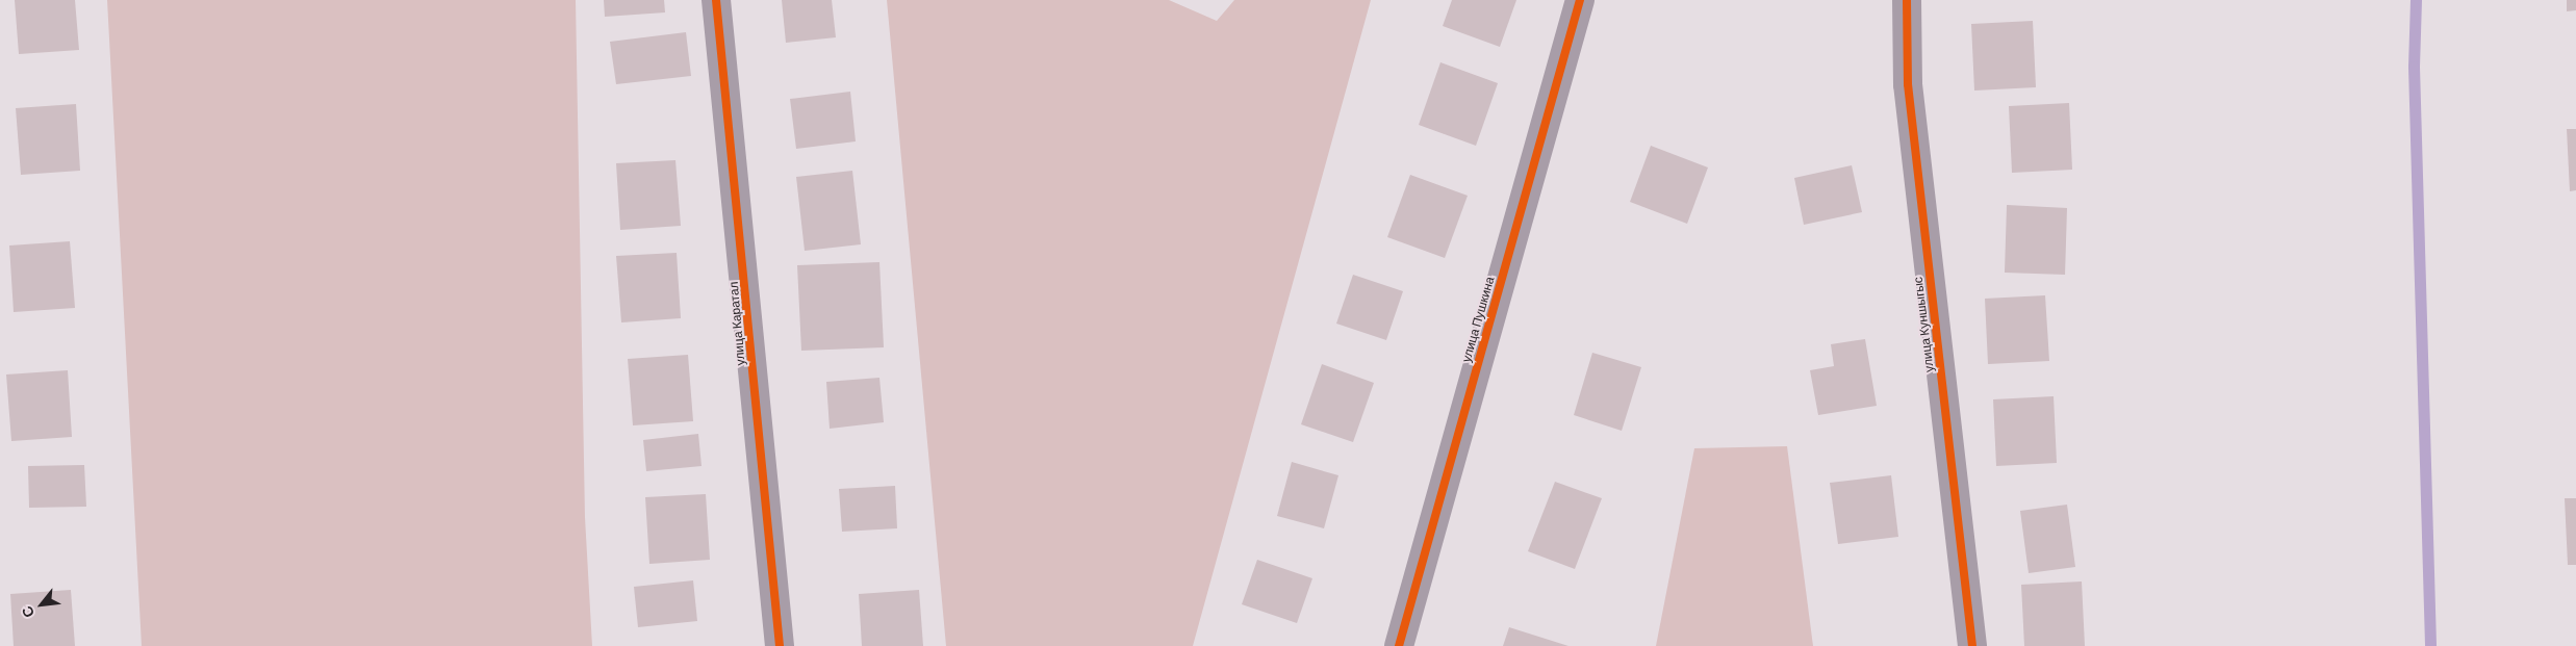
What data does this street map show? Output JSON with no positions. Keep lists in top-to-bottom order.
{
  "streets": {
    "street": ["улица Пушкина", "улица Каратал", "улица Куншыгыс"]
  },
  "north": "bottom left"
}
